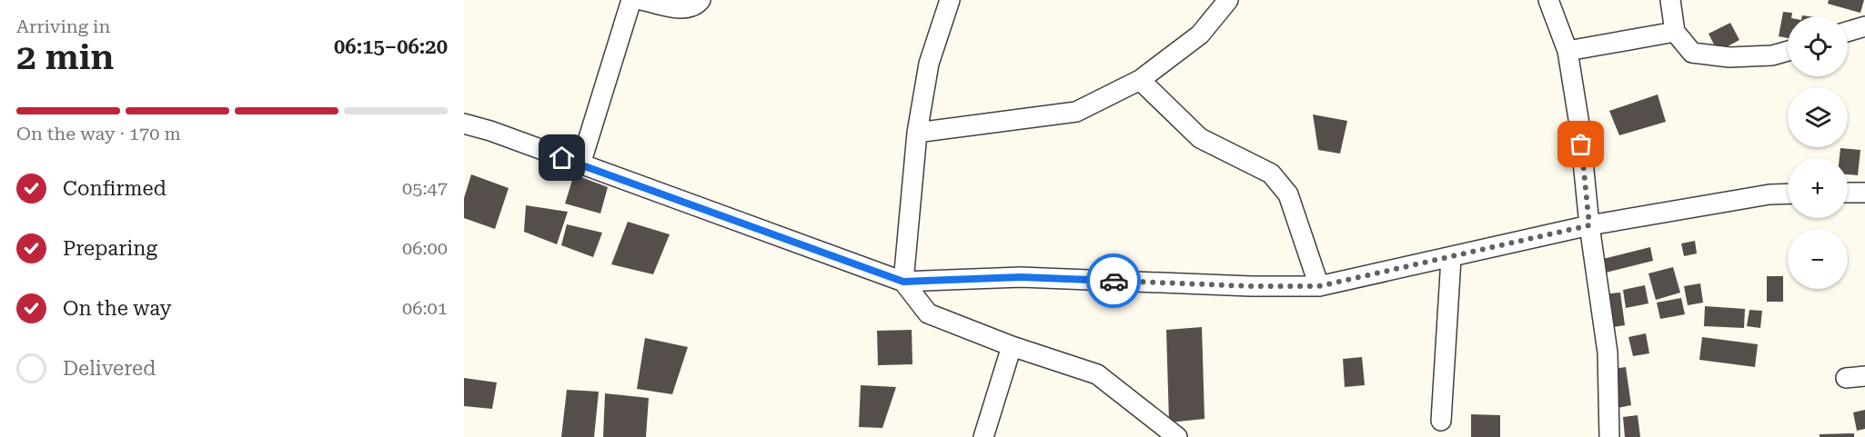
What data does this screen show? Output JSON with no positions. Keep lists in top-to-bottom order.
{
  "page": {
    "heading": ["2 min", "Arriving in", "06:15–06:20"],
    "map_buttons": ["+", "−"],
    "bar": "On the way · 170 m",
    "list": [
      ["Confirmed", "05:47"],
      ["Preparing", "06:00"],
      ["On the way", "06:01"],
      "Delivered"
    ]
  }
}
